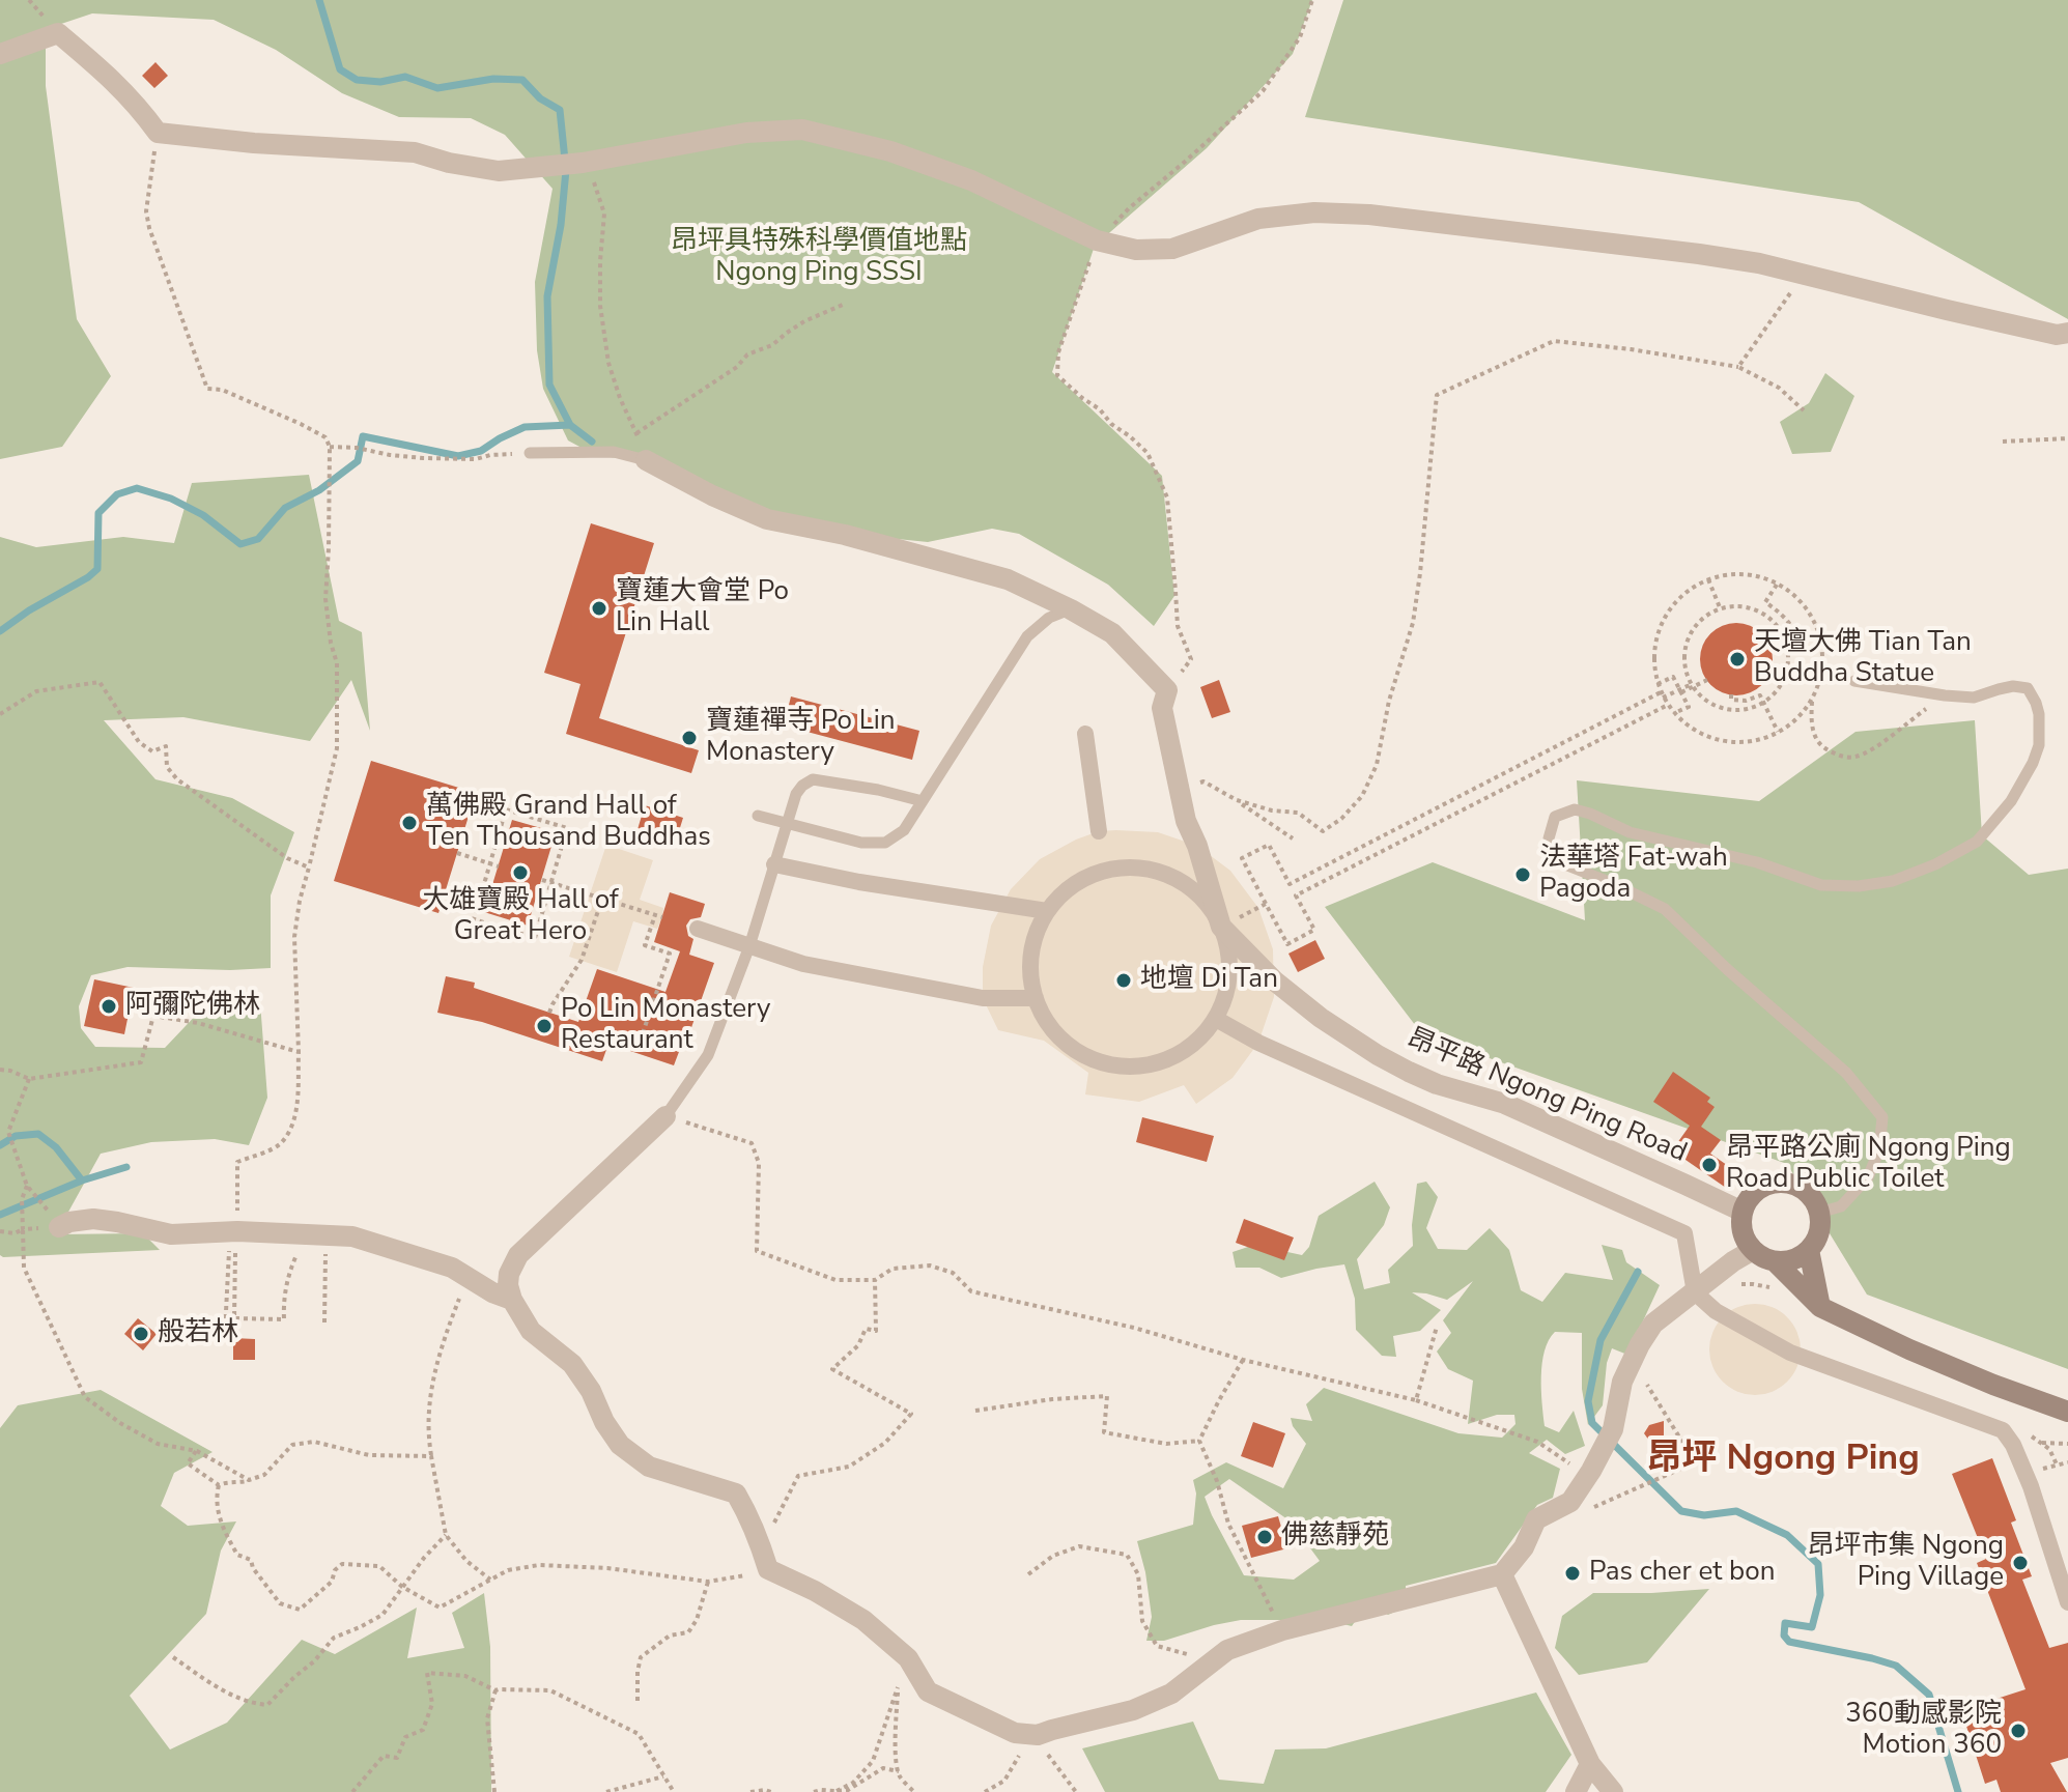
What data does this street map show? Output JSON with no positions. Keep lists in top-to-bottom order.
{
  "streets": {
    "street": ["昂平路 Ngong Ping Road"]
  },
  "districts": ["昂坪 Ngong Ping"],
  "parks": ["昂坪具特殊科學價值地點 Ngong Ping SSSI"],
  "places": [
    "寶蓮大會堂 Po Lin Hall",
    "天壇大佛 Tian Tan Buddha Statue",
    "寶蓮禪寺 Po Lin Monastery",
    "萬佛殿 Grand Hall of Ten Thousand Buddhas",
    "大雄寶殿 Hall of Great Hero",
    "法華塔 Fat-wah Pagoda",
    "地壇 Di Tan",
    "阿彌陀佛林",
    "Po Lin Monastery Restaurant",
    "昂平路公廁 Ngong Ping Road Public Toilet",
    "般若林",
    "佛慈靜苑",
    "昂坪市集 Ngong Ping Village",
    "Pas cher et bon",
    "360動感影院 Motion 360"
  ]
}
